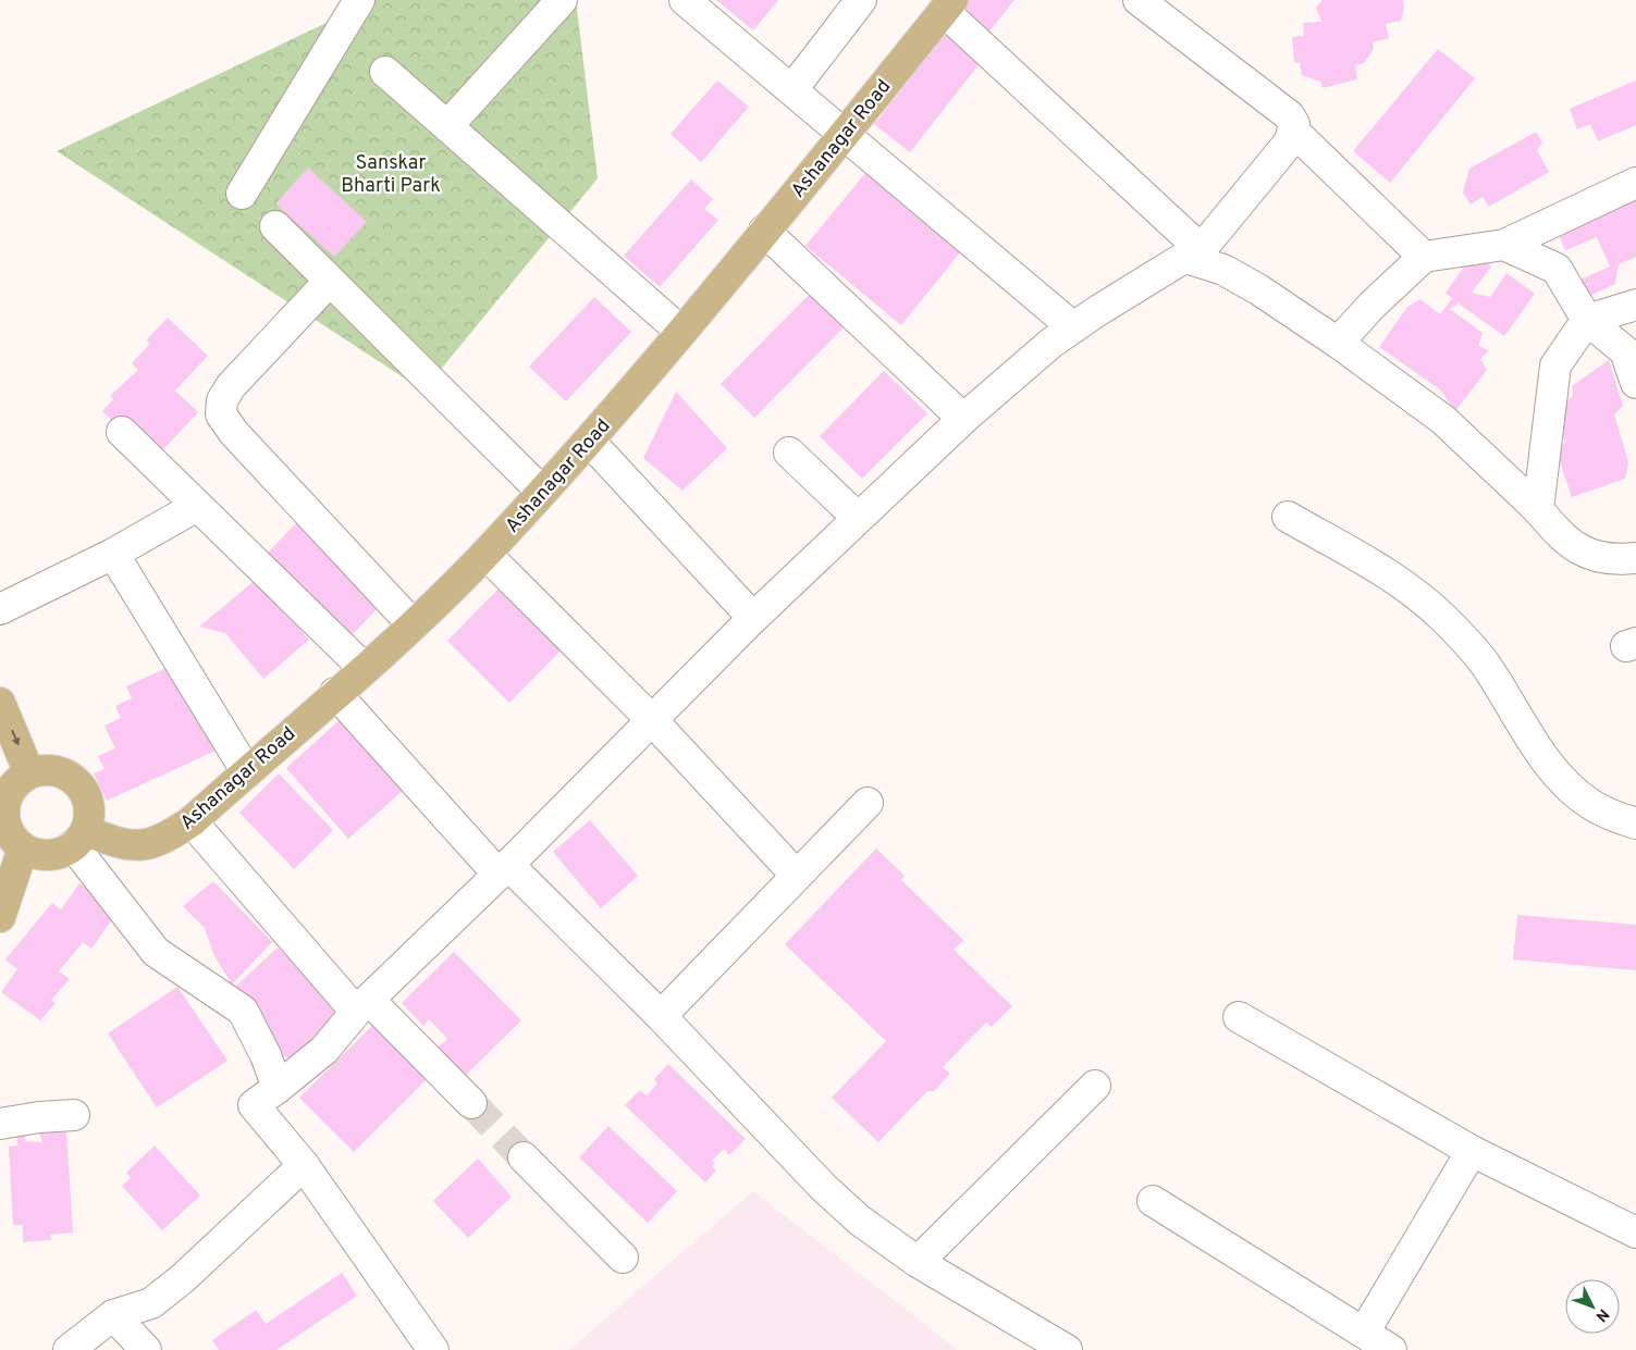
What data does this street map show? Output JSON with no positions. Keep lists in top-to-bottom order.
{
  "streets": {
    "main road": ["Ashanagar Road"]
  },
  "parks": ["Sanskar Bharti Park"],
  "north": "bottom right"
}
